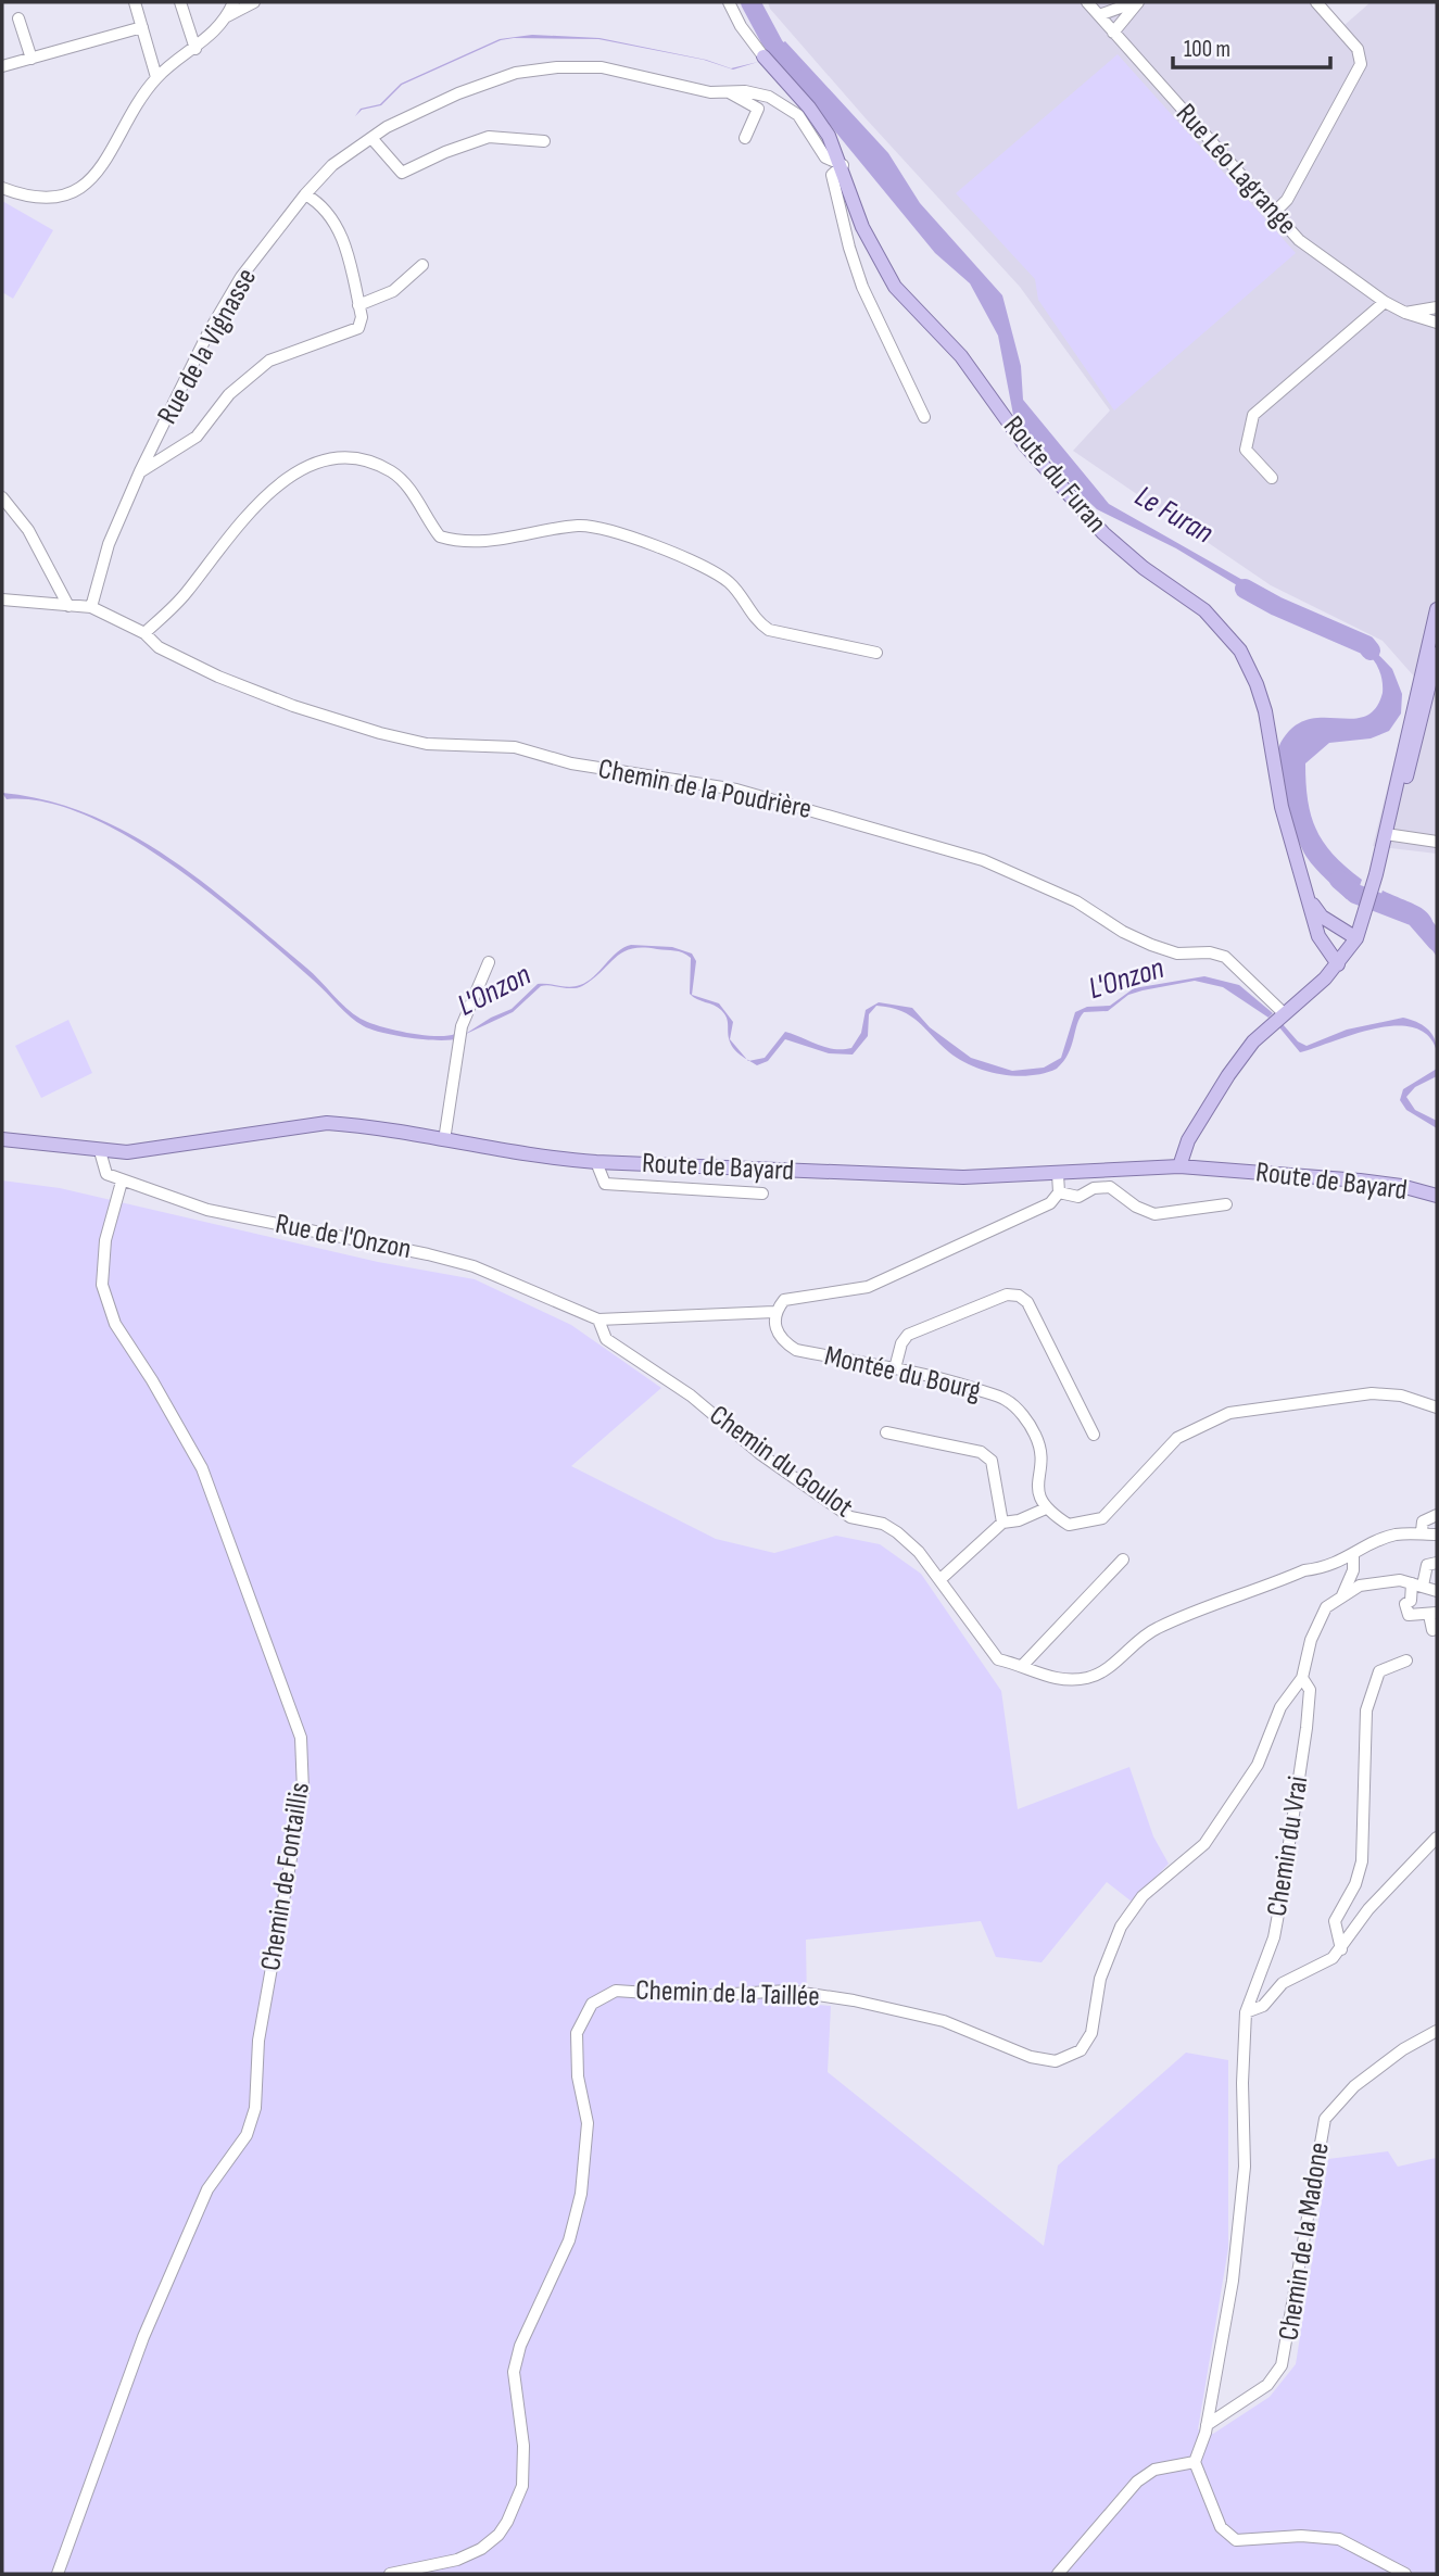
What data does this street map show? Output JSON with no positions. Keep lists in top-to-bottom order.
{
  "streets": {
    "main road": ["Route du Furan", "Route de Bayard"],
    "street": [
      "Rue Léo Lagrange",
      "Rue de la Vignasse",
      "Chemin de la Poudrière",
      "Rue de l'Onzon",
      "Montée du Bourg",
      "Chemin du Goulot",
      "Chemin du Vrai",
      "Chemin de Fontaillis",
      "Chemin de la Taillée",
      "Chemin de la Madone"
    ]
  },
  "crossings": [
    ["Rue de la Vignasse", "Route du Furan"],
    ["Rue de la Vignasse", "Chemin de la Poudrière"],
    ["Rue de l'Onzon", "Chemin du Goulot"],
    ["Rue de l'Onzon", "Chemin de Fontaillis"],
    ["Chemin du Vrai", "Chemin de la Taillée"],
    ["Chemin du Vrai", "Chemin de la Madone"]
  ],
  "water": ["Le Furan", "L'Onzon"],
  "scale_bar": "100 m"
}
